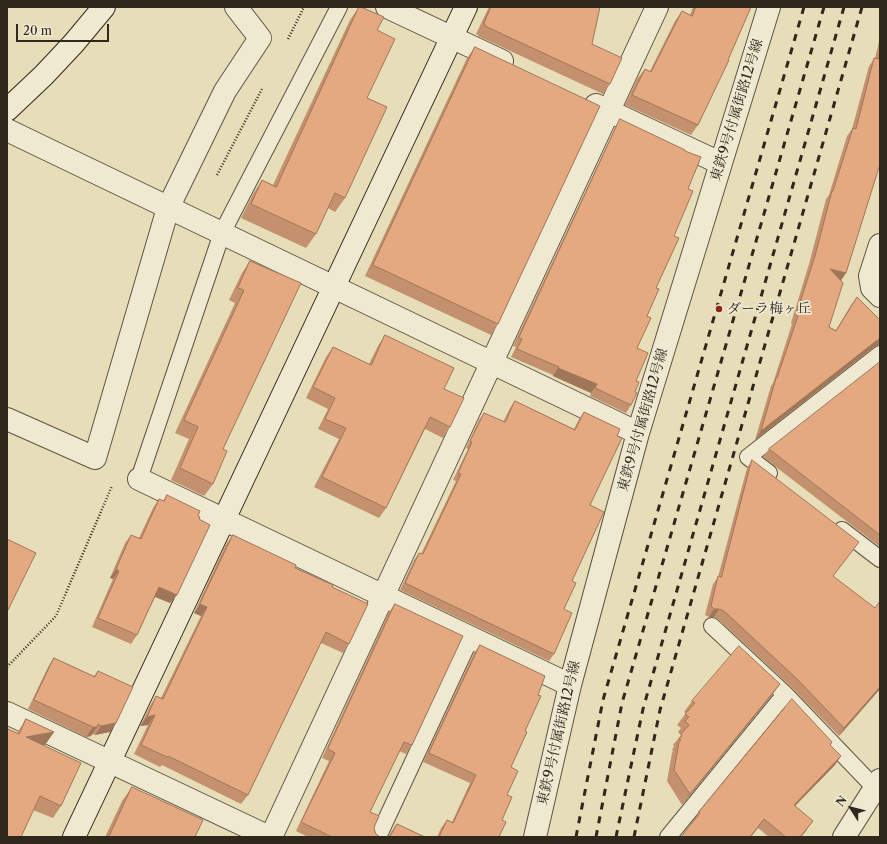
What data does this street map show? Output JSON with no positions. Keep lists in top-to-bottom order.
{
  "streets": {
    "street": ["東鉄9号付属街路12号線"]
  },
  "places": ["ダーラ梅ヶ丘"],
  "scale_bar": "20 m",
  "north": "top left"
}
